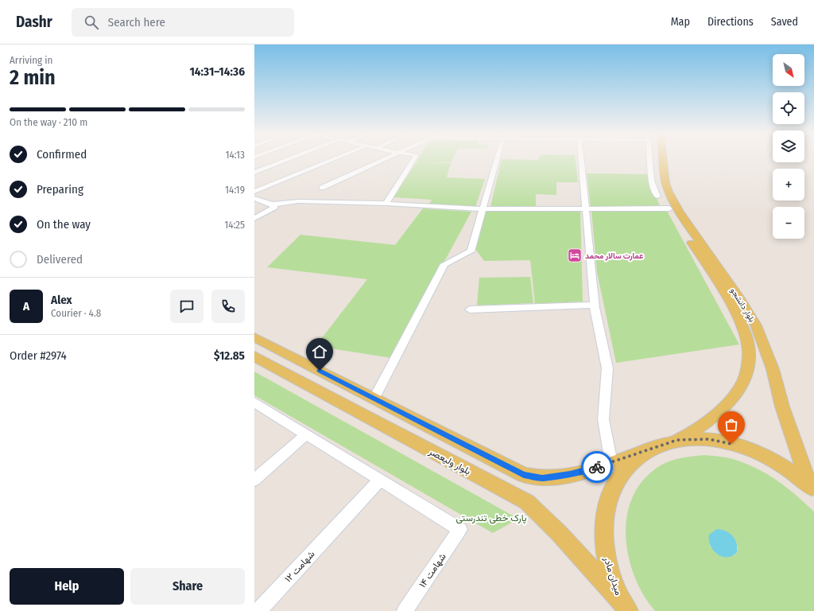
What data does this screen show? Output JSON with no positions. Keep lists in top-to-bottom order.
{
  "streets": {
    "main road": ["بلوار دانشجو", "بلوار ولیعصر", "میدان مادر"],
    "street": ["شهامت ۱۲", "شهامت ۱۴"]
  },
  "crossings": [
    ["بلوار دانشجو", "میدان مادر"],
    ["بلوار ولیعصر", "میدان مادر"],
    ["شهامت ۱۲", "شهامت ۱۴"]
  ],
  "parks": ["پارک خطی تندرستی"],
  "places": {
    "hotel": ["عمارت سالار محمد"]
  },
  "north": "bottom right",
  "page": {
    "header": "Dashr",
    "search": "Search here",
    "nav": ["Map", "Directions", "Saved"],
    "heading": ["2 min", "Arriving in", "14:31–14:36"],
    "panel": [
      "Alex",
      "Courier · 4.8",
      "Order #2974",
      "$12.85"
    ],
    "map_buttons": ["+", "−"],
    "bar": "On the way · 210 m",
    "list": [
      ["Confirmed", "14:13"],
      ["Preparing", "14:19"],
      ["On the way", "14:25"],
      "Delivered"
    ],
    "round": "A",
    "buttons": ["Help", "Share"]
  }
}
